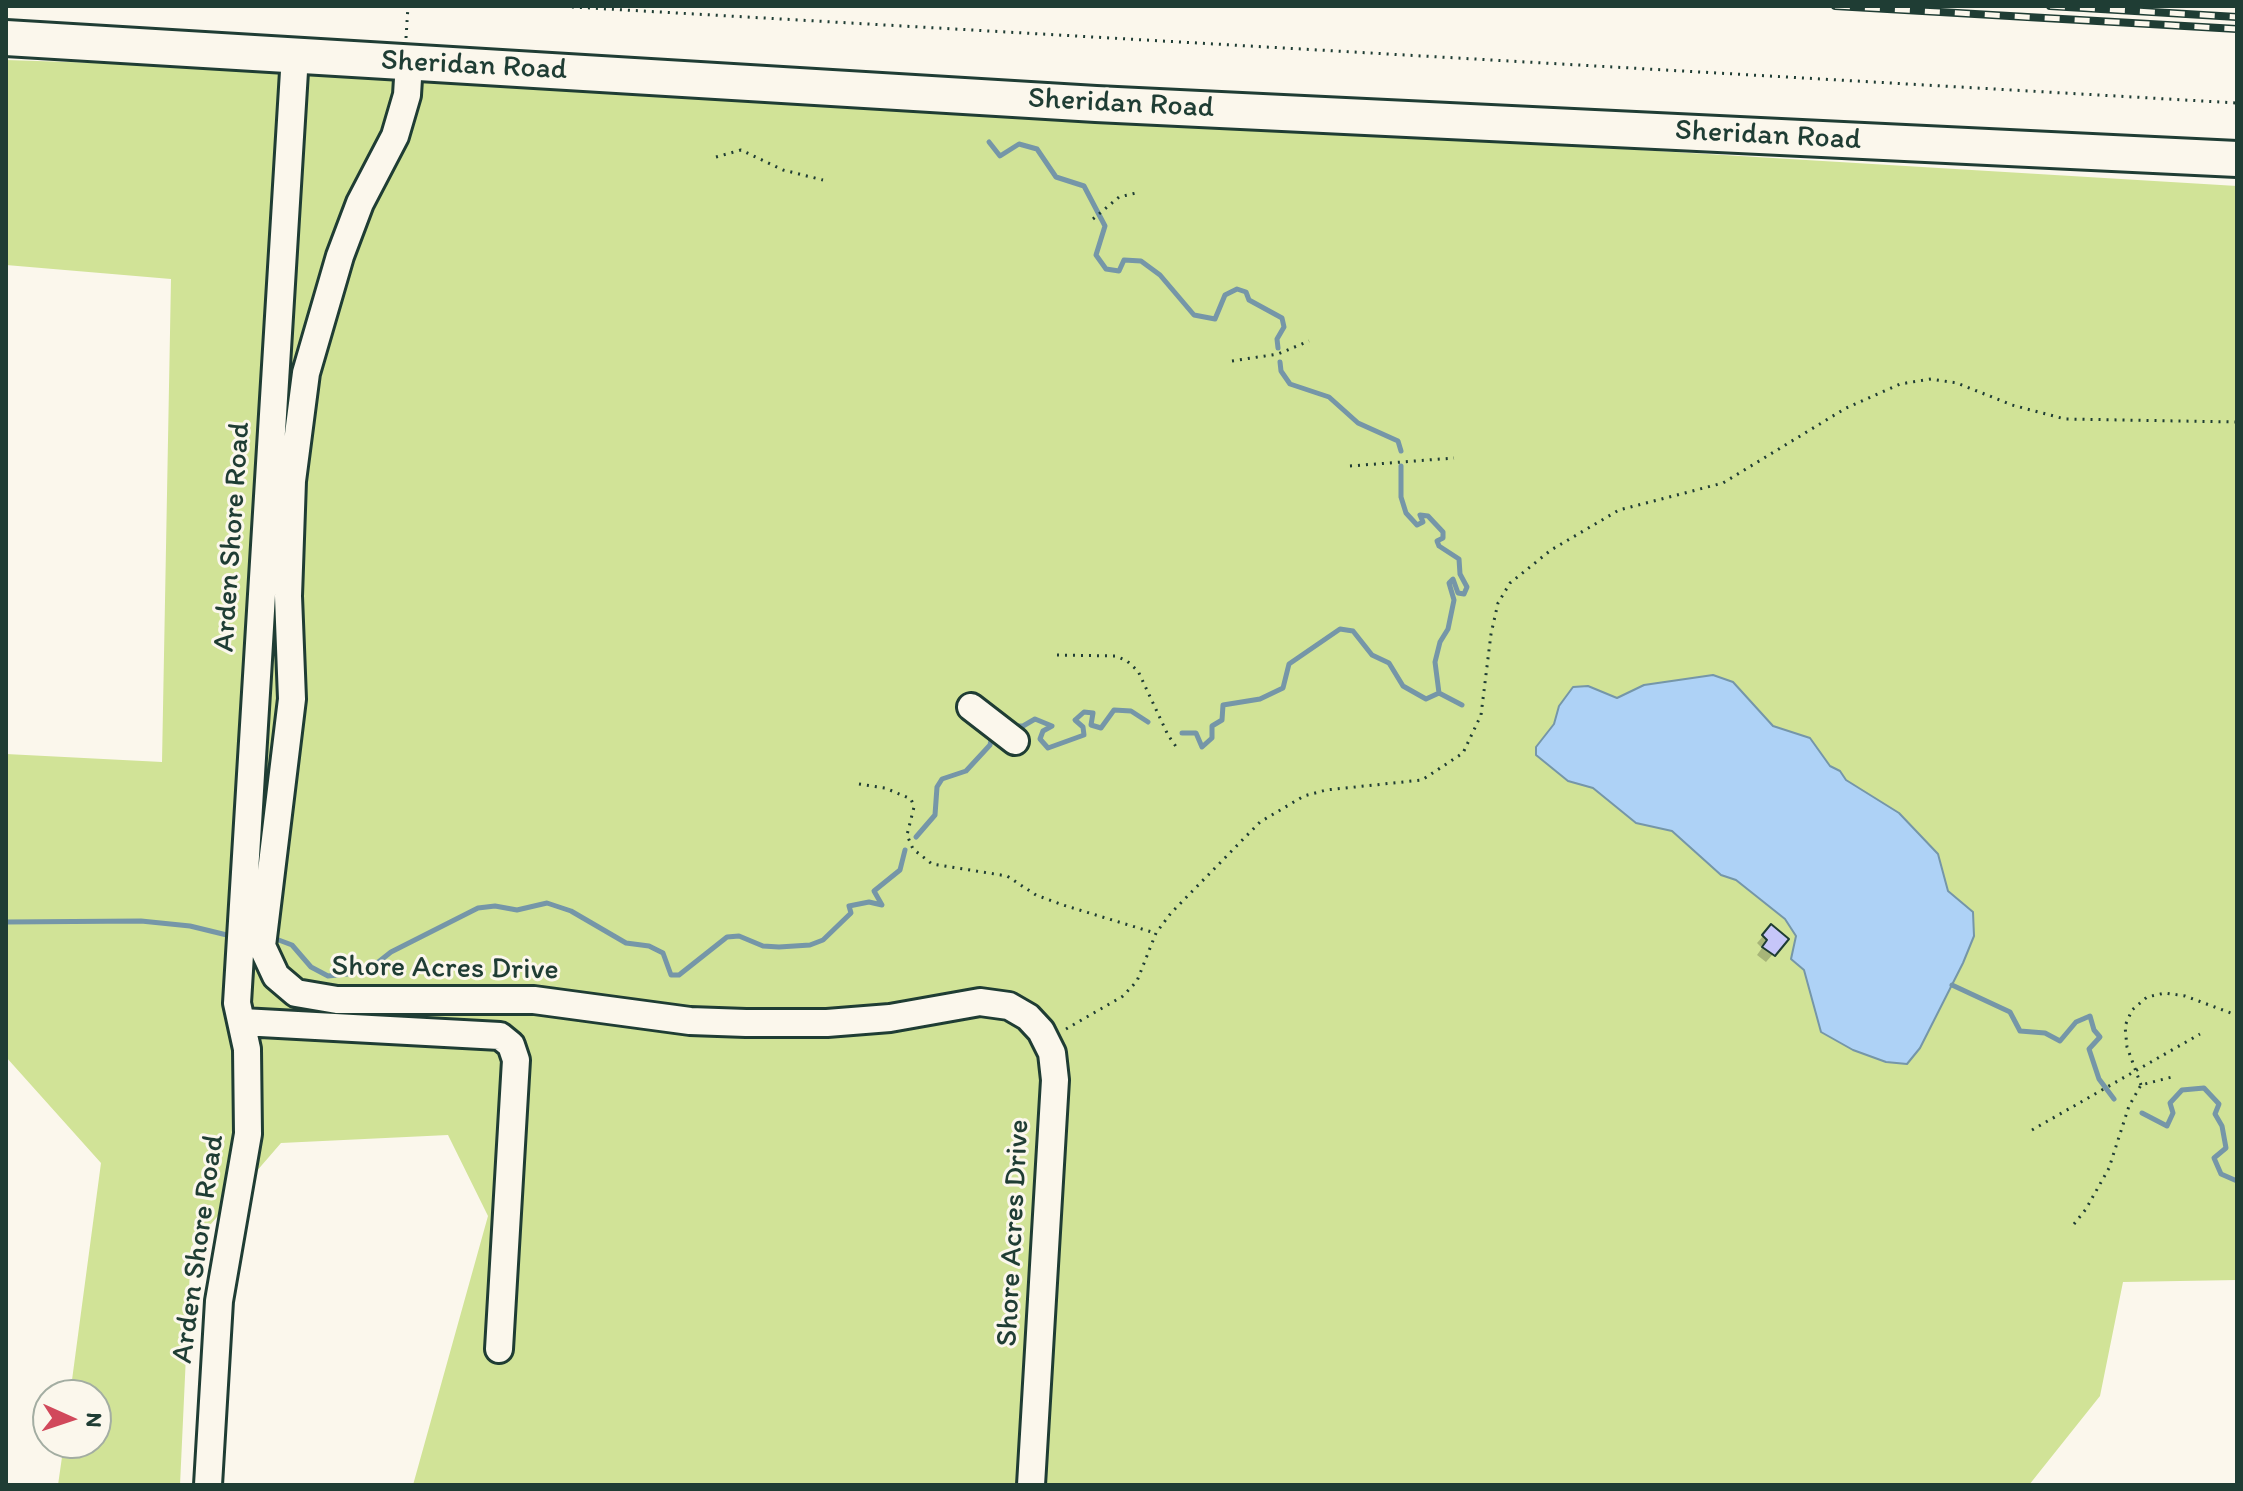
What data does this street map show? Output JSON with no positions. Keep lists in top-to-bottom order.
{
  "streets": {
    "main road": ["Sheridan Road"],
    "street": ["Arden Shore Road", "Shore Acres Drive"]
  },
  "crossings": [
    ["Sheridan Road", "Arden Shore Road"],
    ["Sheridan Road", "Shore Acres Drive"]
  ],
  "north": "right"
}
